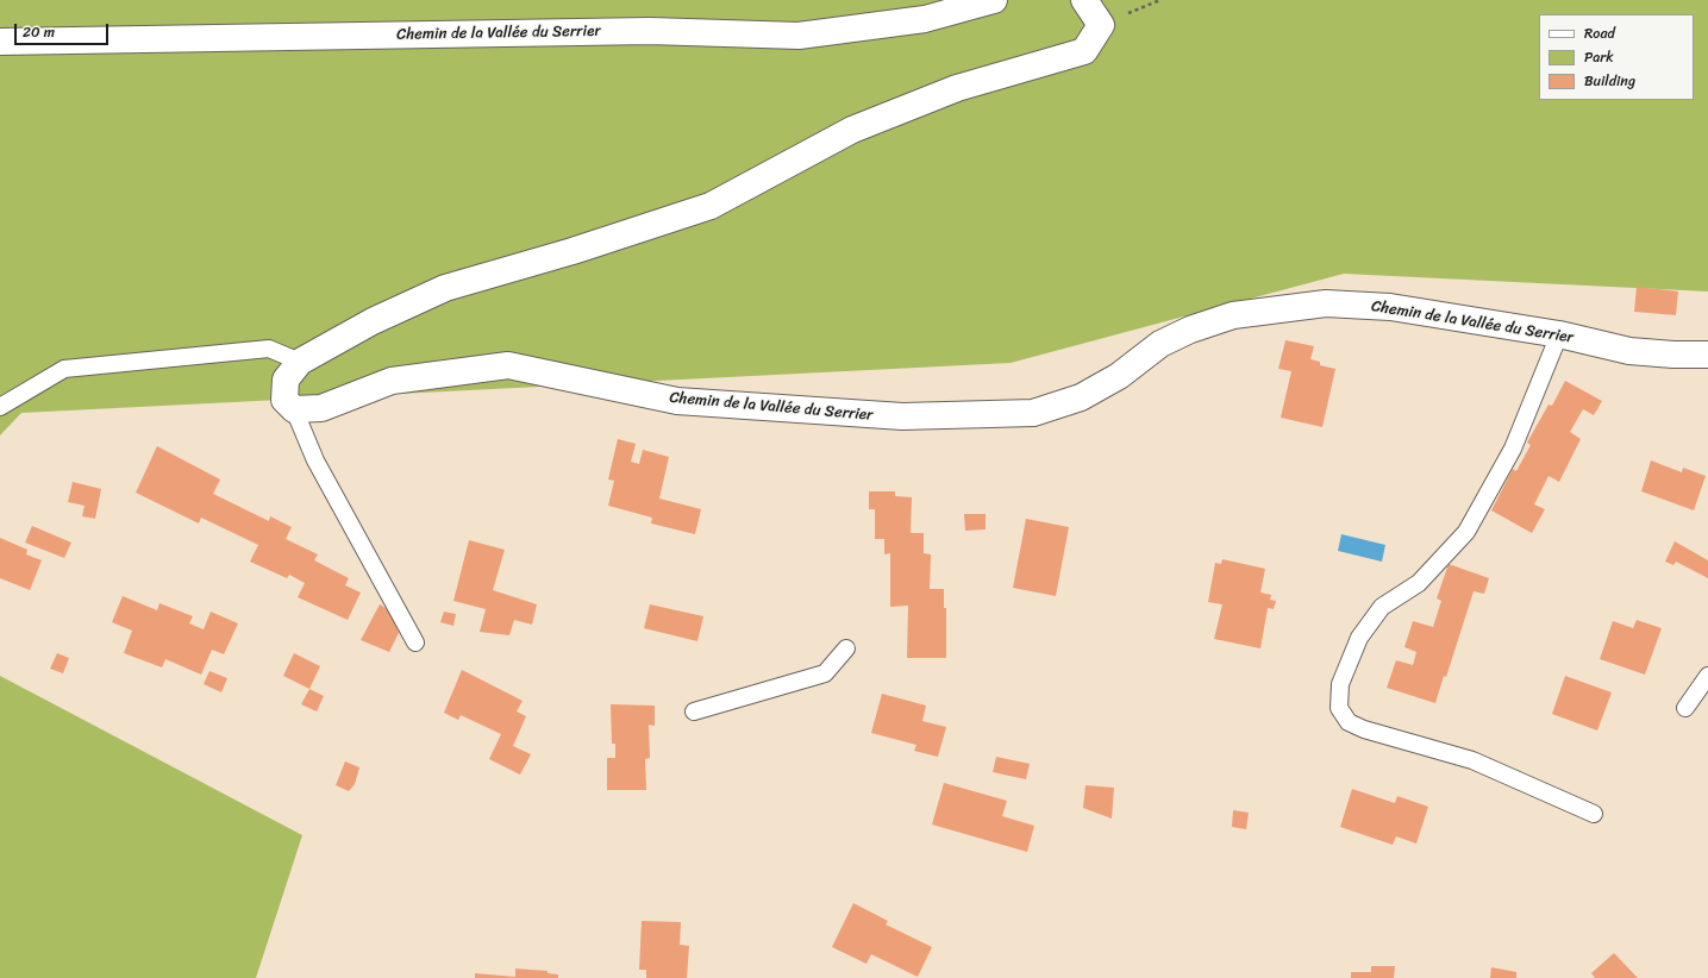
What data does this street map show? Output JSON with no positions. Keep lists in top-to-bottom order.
{
  "streets": {
    "street": ["Chemin de la Vallée du Serrier"]
  },
  "legend": ["Road", "Park", "Building"],
  "scale_bar": "20 m"
}
